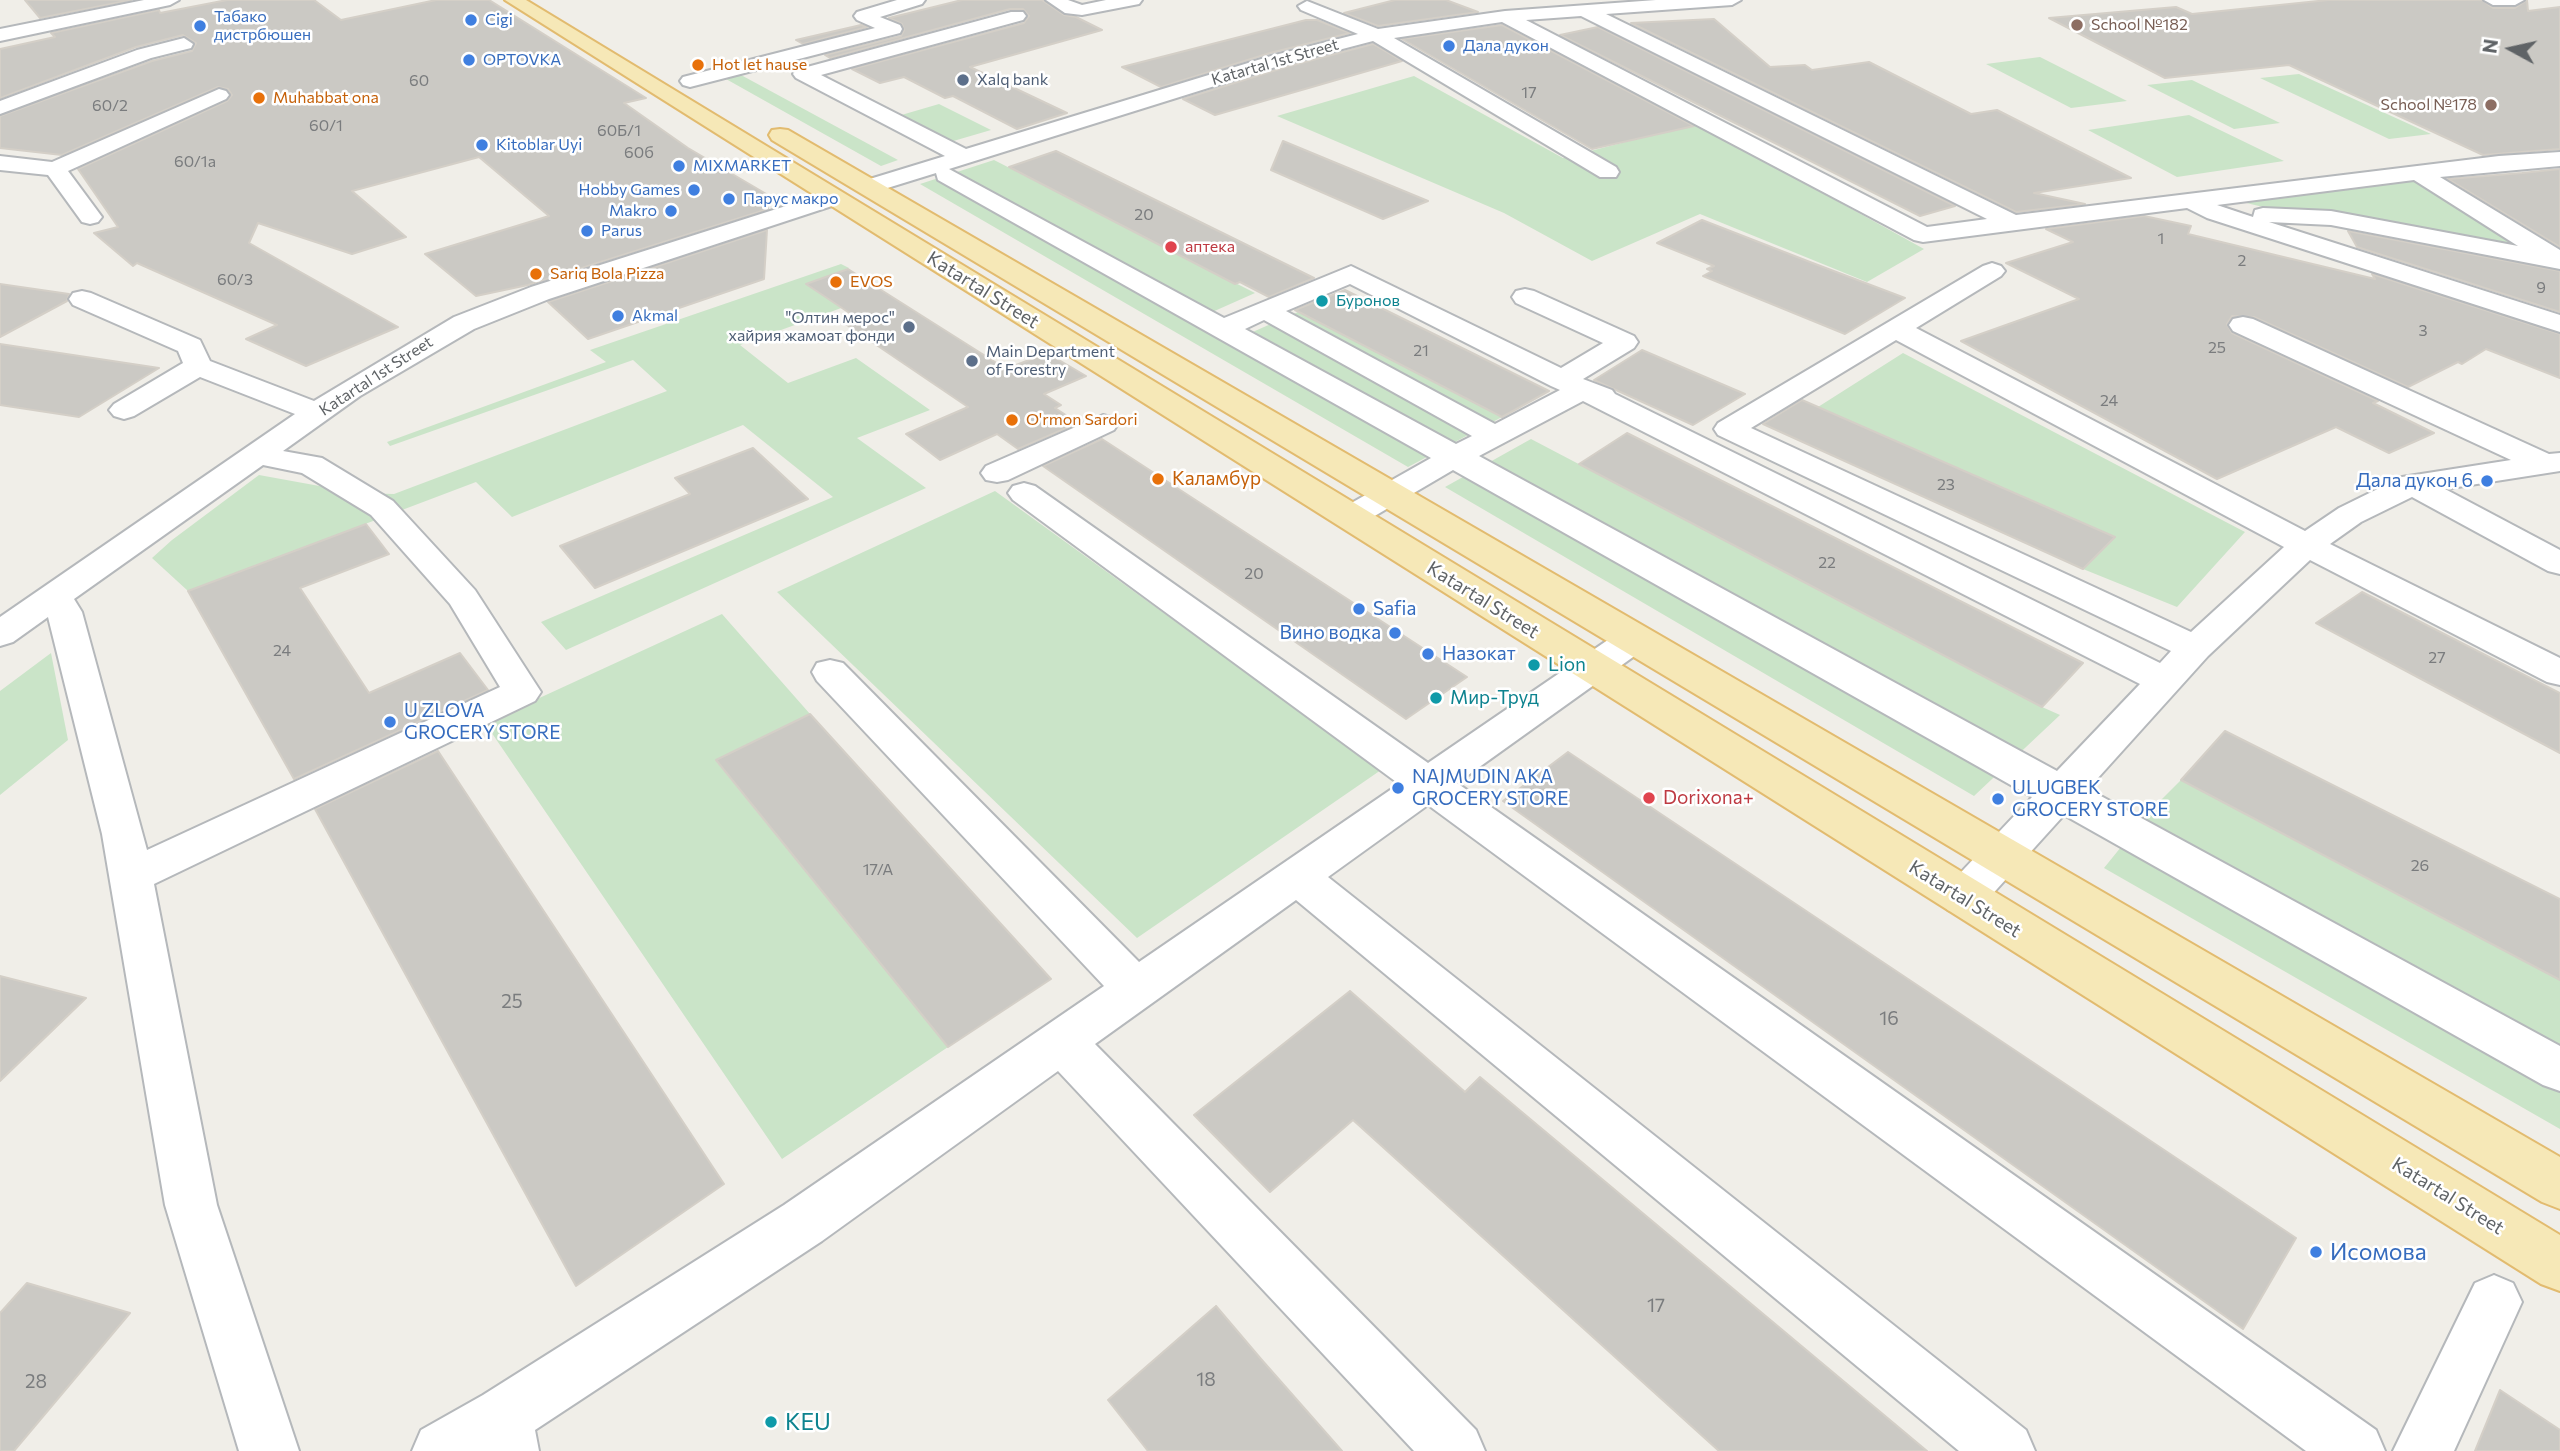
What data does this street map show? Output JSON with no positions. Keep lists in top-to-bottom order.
{
  "streets": {
    "main road": ["Katartal Street"],
    "street": ["Katartal 1st Street"]
  },
  "crossings": [
    ["Katartal 1st Street", "Katartal Street"]
  ],
  "places": [
    "Cigi",
    "School №182",
    "Табако дистрбюшен",
    "Дала дукон",
    "OPTOVKA",
    "Hot let hause",
    "Xalq bank",
    "Muhabbat ona",
    "School №178",
    "Kitoblar Uyi",
    "MIXMARKET",
    "Hobby Games",
    "Парус макро",
    "Makro",
    "Parus",
    "аптека",
    "Sariq Bola Pizza",
    "EVOS",
    "Буронов",
    "Akmal",
    "\"Олтин мерос\" хайрия жамоат фонди",
    "Main Department of Forestry",
    "O'rmon Sardori",
    "Каламбур",
    "Дала дукон 6",
    "Safia",
    "Вино водка",
    "Назокат",
    "Lion",
    "Мир-Труд",
    "U ZLOVA GROCERY STORE",
    "NAJMUDIN AKA GROCERY STORE",
    "Dorixona+",
    "ULUGBEK GROCERY STORE",
    "Исомова",
    "KEU"
  ],
  "house_numbers": [
    "60",
    "17",
    "60/2",
    "60/1",
    "60Б/1",
    "60б",
    "60/1a",
    "20",
    "1",
    "2",
    "60/3",
    "9",
    "3",
    "25",
    "21",
    "24",
    "23",
    "22",
    "20",
    "24",
    "27",
    "26",
    "17/А",
    "25",
    "16",
    "17",
    "18",
    "28"
  ],
  "north": "left"
}
